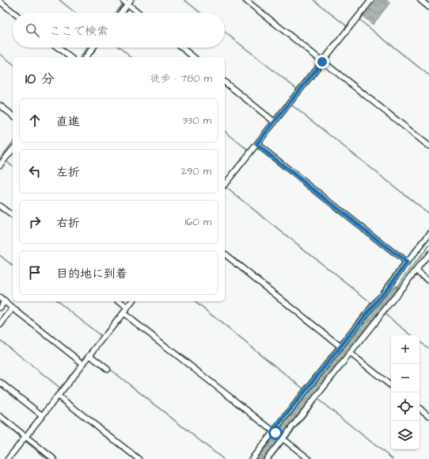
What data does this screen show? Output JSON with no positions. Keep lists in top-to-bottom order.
{
  "page": {
    "search": "ここで検索",
    "heading": ["10 分", "徒歩 · 780 m"],
    "list": [
      ["直進", "330 m"],
      ["左折", "290 m"],
      ["右折", "160 m"],
      "目的地に到着"
    ],
    "map_buttons": ["+", "−"]
  }
}
